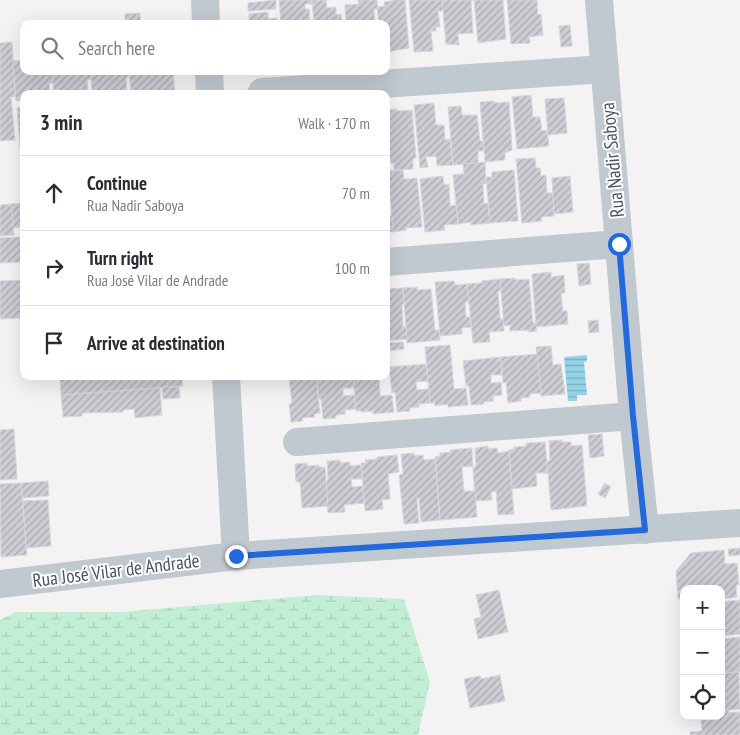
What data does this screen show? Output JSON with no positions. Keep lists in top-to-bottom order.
{
  "streets": {
    "street": ["Rua Nadir Saboya", "Rua José Vilar de Andrade"]
  },
  "crossings": [
    ["Rua Nadir Saboya", "Rua José Vilar de Andrade"]
  ],
  "page": {
    "search": "Search here",
    "heading": ["3 min", "Walk · 170 m"],
    "list": [
      ["Continue", "Rua Nadir Saboya", "70 m"],
      ["Turn right", "Rua José Vilar de Andrade", "100 m"],
      "Arrive at destination"
    ],
    "map_buttons": ["+", "−"]
  }
}
